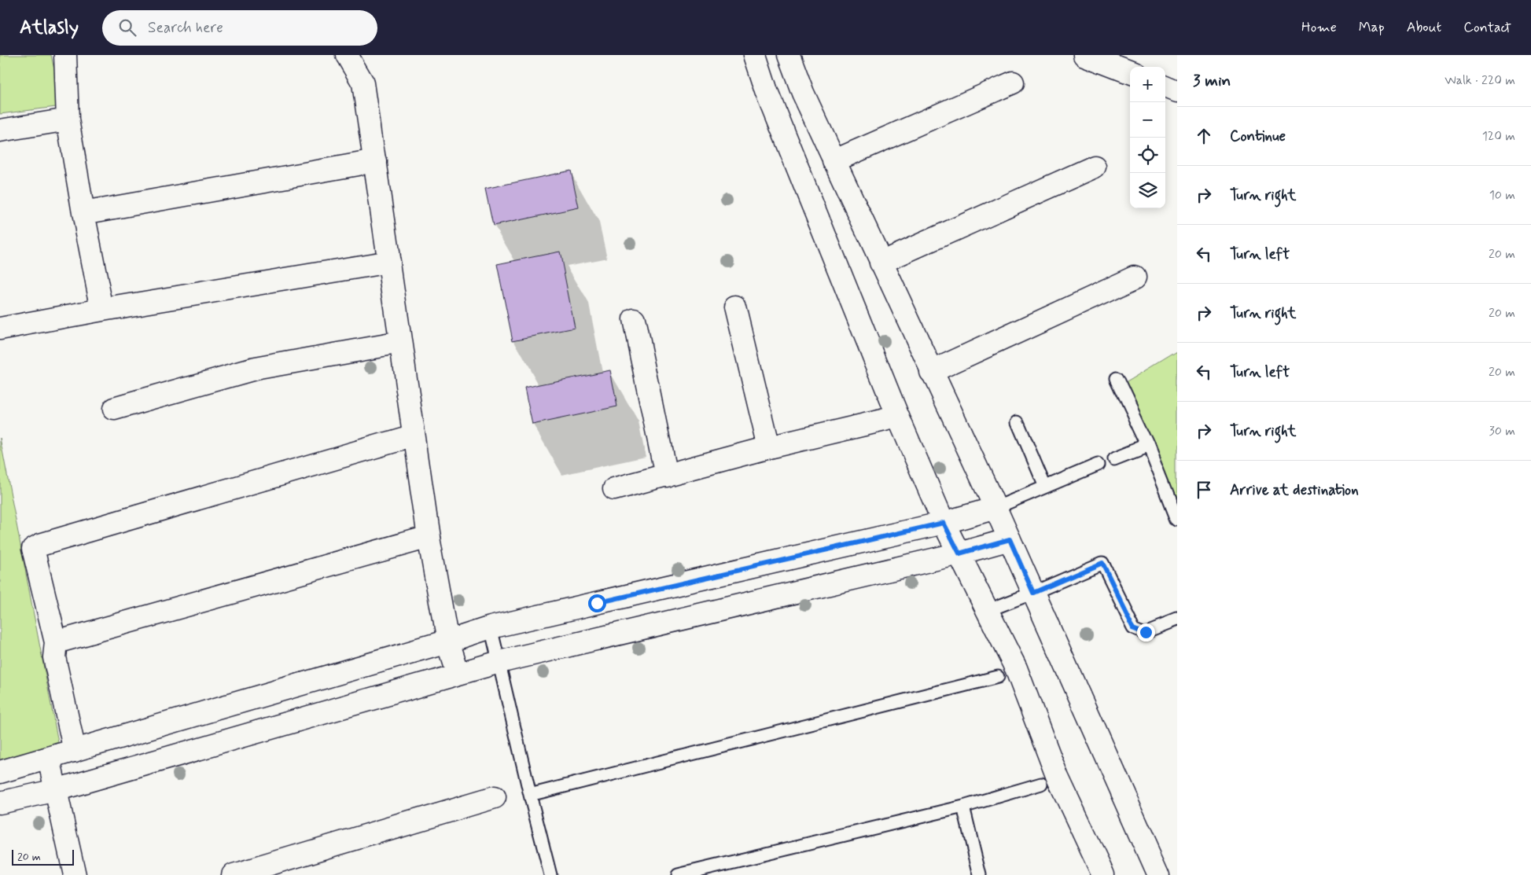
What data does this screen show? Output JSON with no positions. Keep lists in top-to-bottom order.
{
  "scale_bar": "20 m",
  "page": {
    "header": "Atlasly",
    "search": "Search here",
    "nav": [
      "Home",
      "Map",
      "About",
      "Contact"
    ],
    "heading": ["3 min", "Walk · 220 m"],
    "map_buttons": ["+", "−"],
    "list": [
      ["Continue", "120 m"],
      ["Turn right", "10 m"],
      ["Turn left", "20 m"],
      ["Turn right", "20 m"],
      ["Turn left", "20 m"],
      ["Turn right", "30 m"],
      "Arrive at destination"
    ],
    "scale": "20 m"
  }
}
